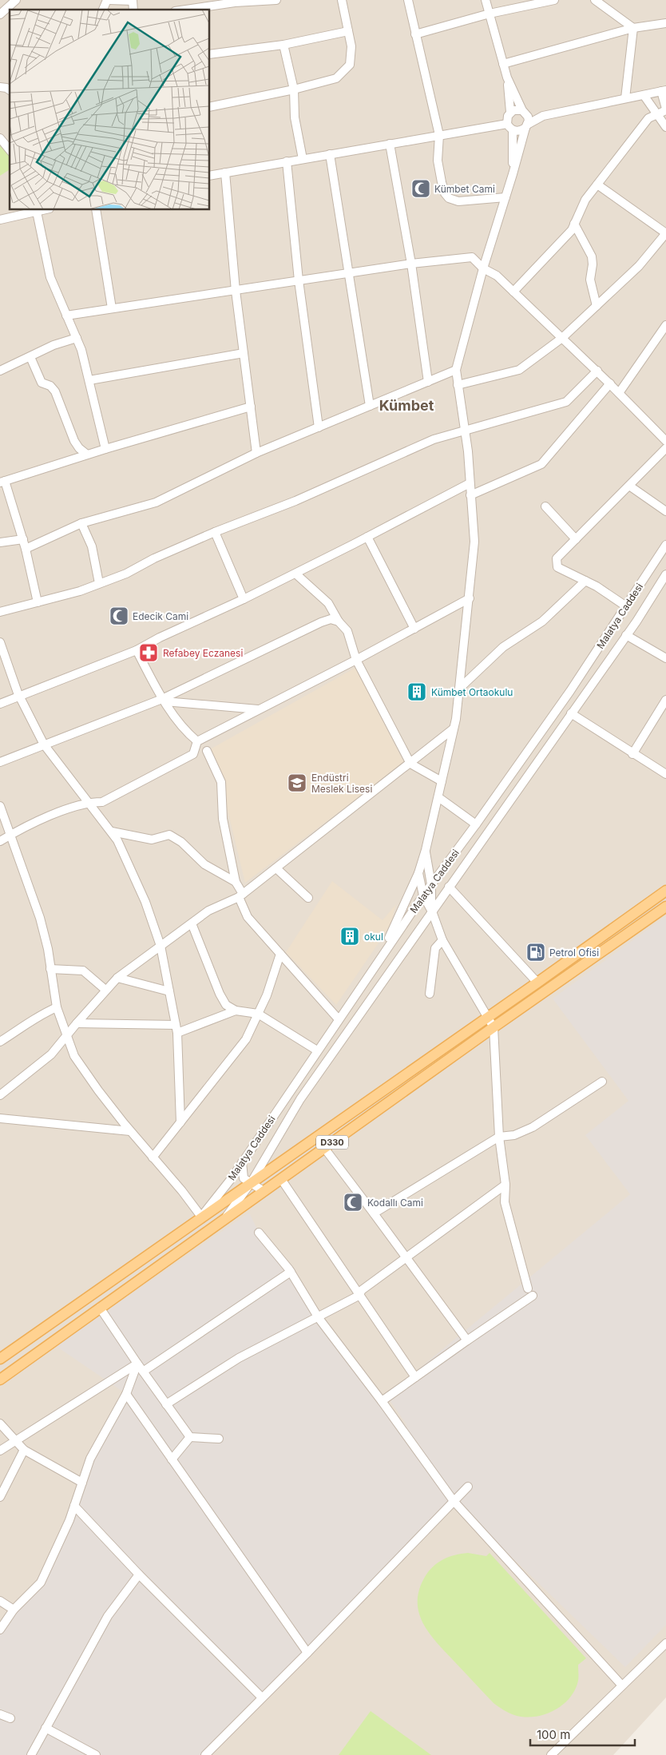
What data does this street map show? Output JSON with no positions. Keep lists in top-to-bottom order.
{
  "streets": {
    "main road": ["D330"],
    "street": ["Malatya Caddesi"]
  },
  "crossings": [
    ["Malatya Caddesi", "D330"]
  ],
  "districts": ["Kümbet"],
  "places": {
    "mosque": ["Kümbet Cami", "Edecik Cami", "Kodallı Cami"],
    "pharmacy": ["Refabey Eczanesi"],
    "building": ["Kümbet Ortaokulu", "okul"],
    "school or university": ["Endüstri Meslek Lisesi"],
    "fuel station": ["Petrol Ofisi"]
  },
  "scale_bar": "100 m"
}
